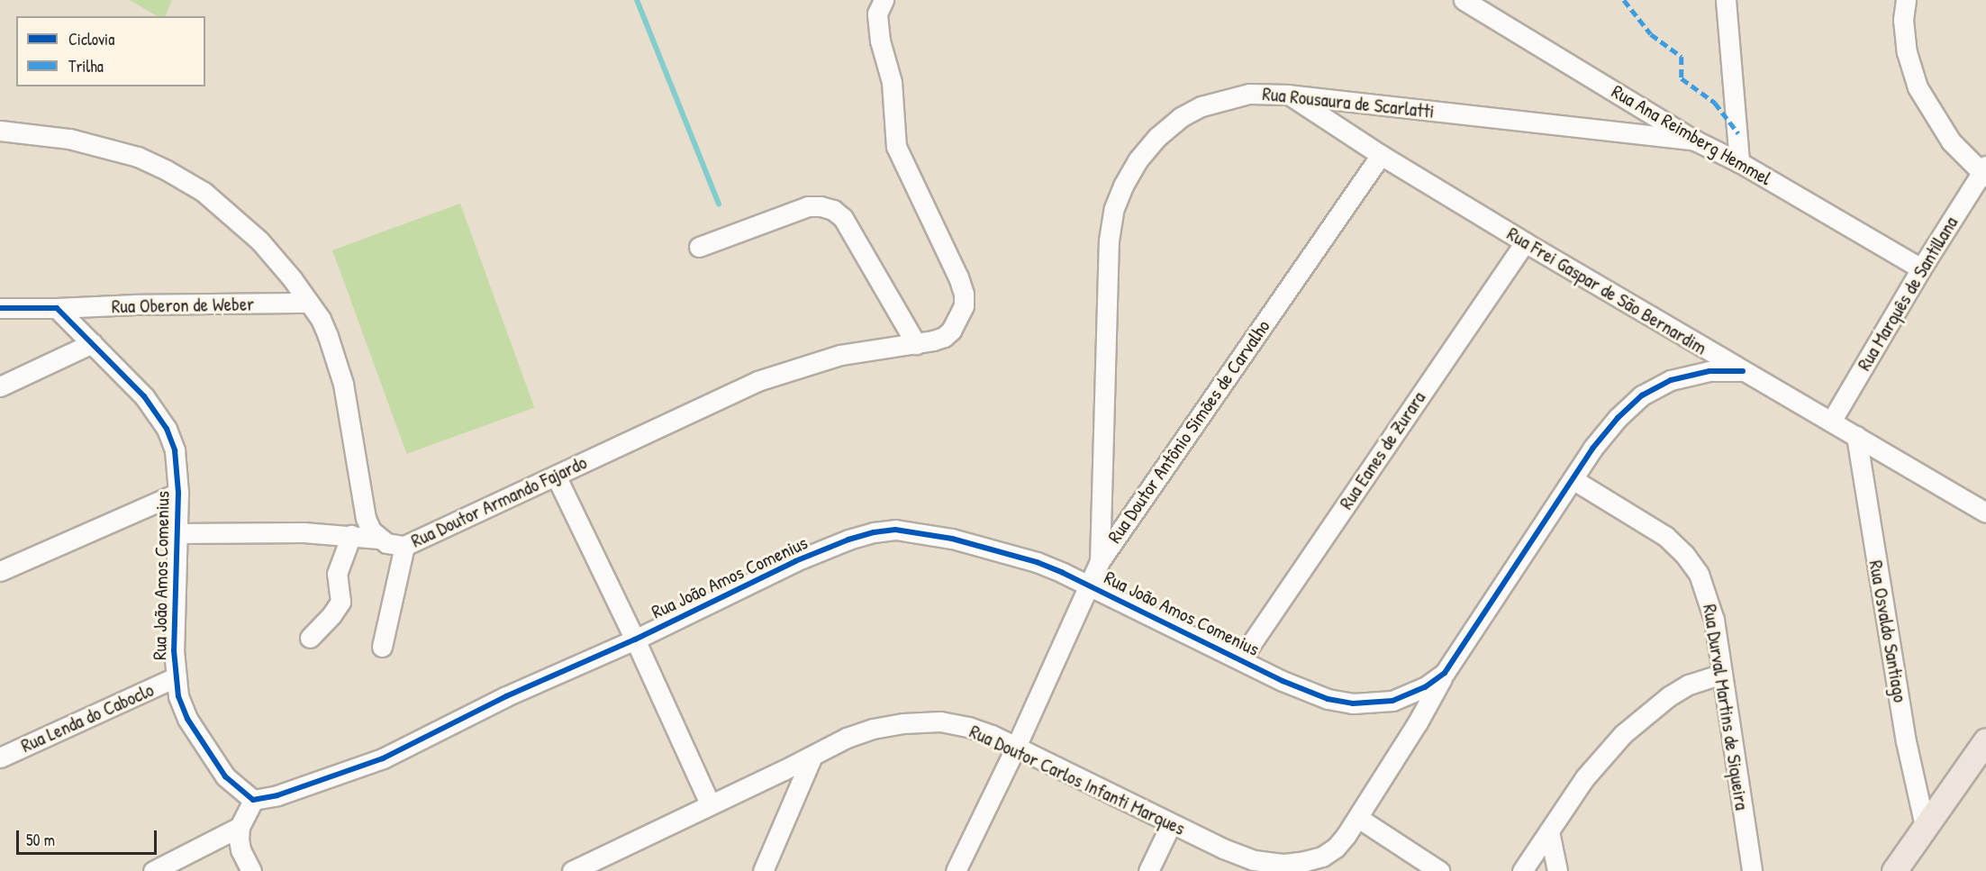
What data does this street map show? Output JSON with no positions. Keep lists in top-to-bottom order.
{
  "streets": {
    "street": [
      "Rua Rousaura de Scarlatti",
      "Rua Ana Reimberg Hemmel",
      "Rua Frei Gaspar de São Bernardim",
      "Rua Marquês de Santillana",
      "Rua Oberon de Weber",
      "Rua Doutor Antônio Simões de Carvalho",
      "Rua Eanes de Zurara",
      "Rua Doutor Armando Fajardo",
      "Rua João Amos Comenius",
      "Rua Osvaldo Santiago",
      "Rua Durval Martins de Siqueira",
      "Rua Lenda do Caboclo",
      "Rua Doutor Carlos Infanti Marques"
    ]
  },
  "crossings": [
    ["Rua Rousaura de Scarlatti", "Rua Ana Reimberg Hemmel"],
    ["Rua Rousaura de Scarlatti", "Rua Frei Gaspar de São Bernardim"],
    ["Rua Rousaura de Scarlatti", "Rua Doutor Antônio Simões de Carvalho"],
    ["Rua Ana Reimberg Hemmel", "Rua Marquês de Santillana"],
    ["Rua Frei Gaspar de São Bernardim", "Rua Marquês de Santillana"],
    ["Rua Frei Gaspar de São Bernardim", "Rua Doutor Antônio Simões de Carvalho"],
    ["Rua Frei Gaspar de São Bernardim", "Rua Eanes de Zurara"],
    ["Rua Frei Gaspar de São Bernardim", "Rua João Amos Comenius"],
    ["Rua Frei Gaspar de São Bernardim", "Rua Osvaldo Santiago"],
    ["Rua Oberon de Weber", "Rua João Amos Comenius"],
    ["Rua Doutor Antônio Simões de Carvalho", "Rua João Amos Comenius"],
    ["Rua Doutor Antônio Simões de Carvalho", "Rua Doutor Carlos Infanti Marques"],
    ["Rua Eanes de Zurara", "Rua João Amos Comenius"],
    ["Rua Doutor Armando Fajardo", "Rua João Amos Comenius"],
    ["Rua João Amos Comenius", "Rua Durval Martins de Siqueira"],
    ["Rua João Amos Comenius", "Rua Lenda do Caboclo"],
    ["Rua João Amos Comenius", "Rua Doutor Carlos Infanti Marques"]
  ],
  "legend": ["Ciclovia", "Trilha"],
  "scale_bar": "50 m"
}
